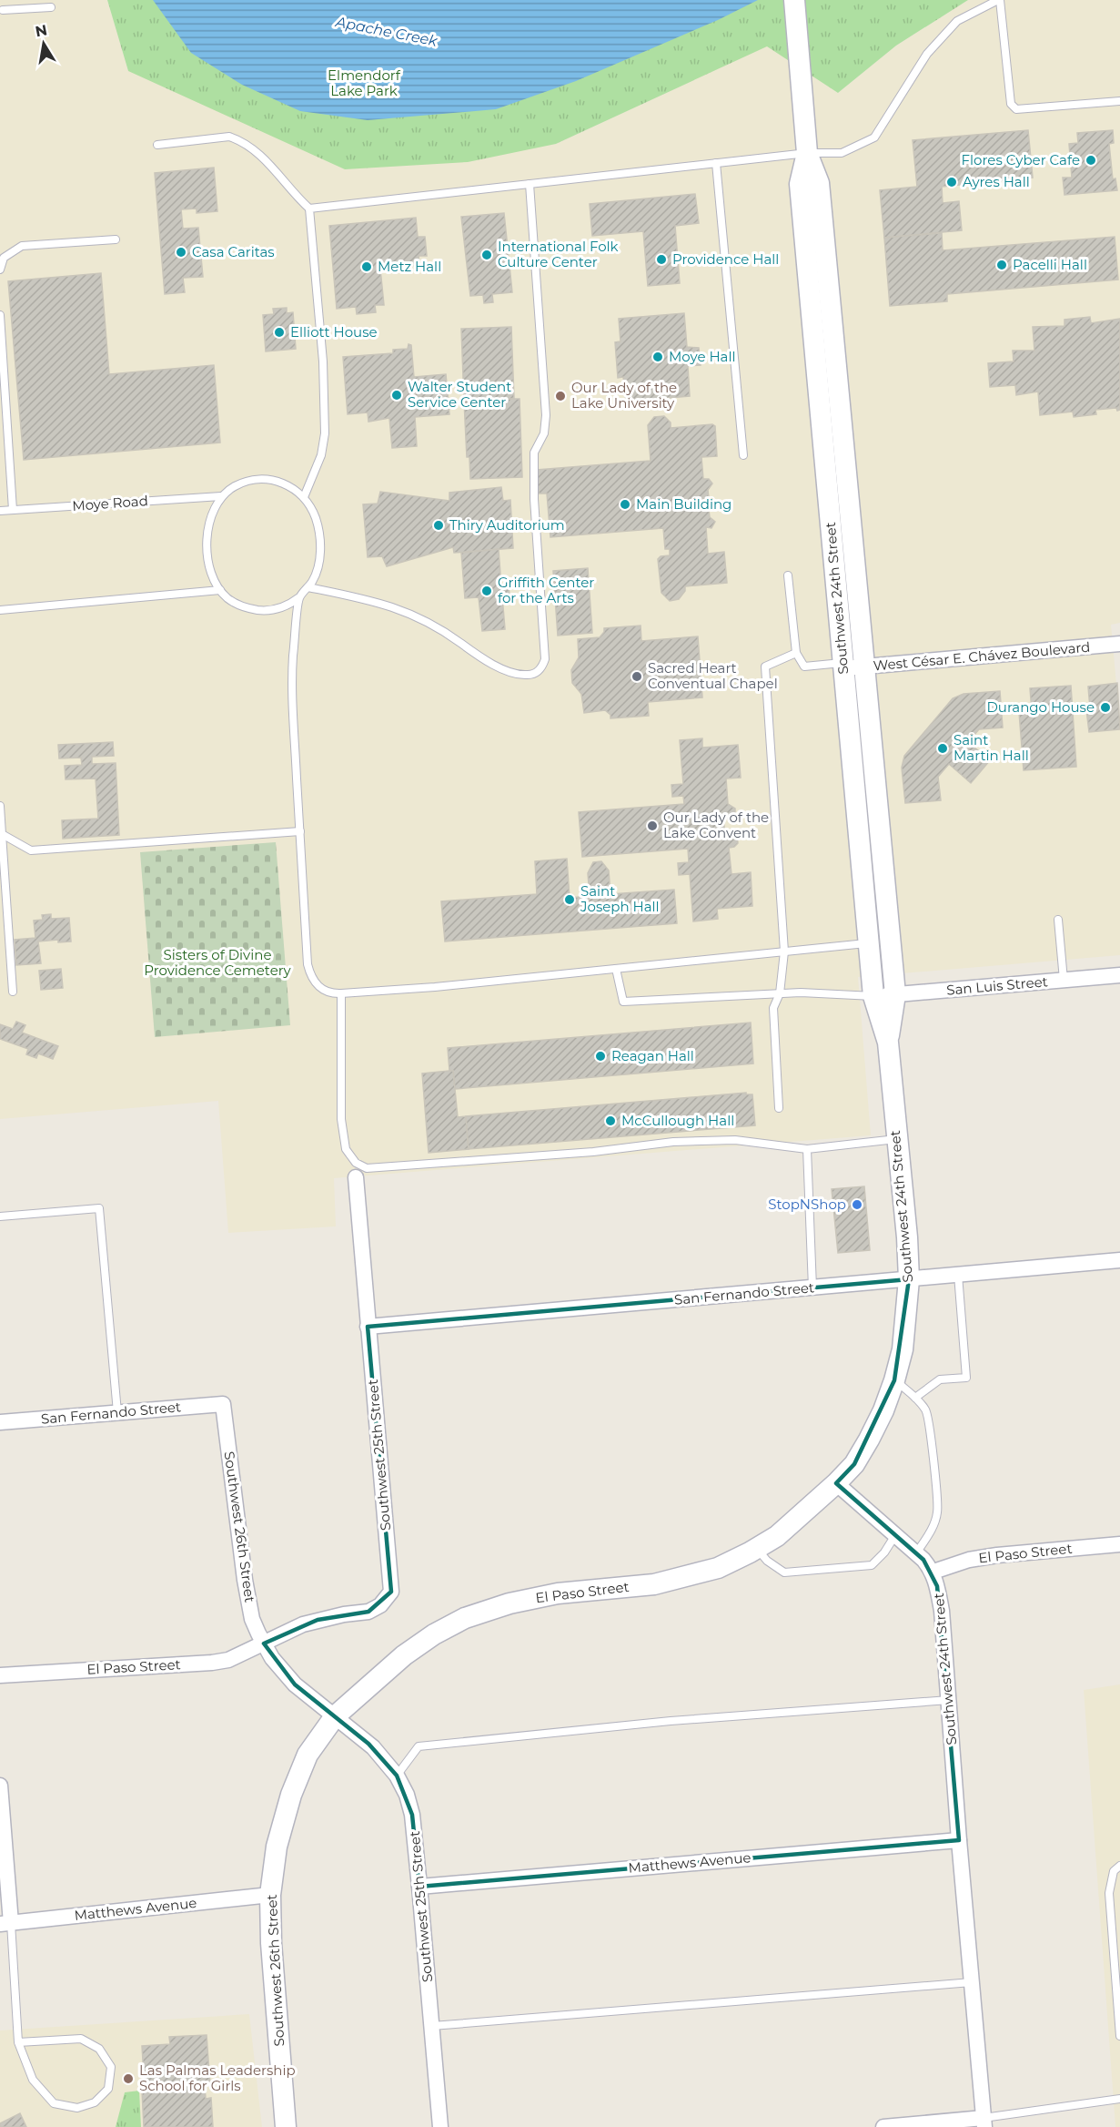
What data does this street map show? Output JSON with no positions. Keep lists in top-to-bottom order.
{
  "streets": {
    "main road": ["Southwest 24th Street", "Southwest 26th Street", "El Paso Street"],
    "street": [
      "West César E. Chávez Boulevard",
      "San Luis Street",
      "San Fernando Street",
      "Southwest 25th Street",
      "Matthews Avenue"
    ],
    "lane": ["Moye Road"]
  },
  "crossings": [
    ["Southwest 24th Street", "West César E. Chávez Boulevard"],
    ["Southwest 24th Street", "San Luis Street"],
    ["Southwest 24th Street", "San Fernando Street"],
    ["Southwest 24th Street", "El Paso Street"],
    ["Southwest 24th Street", "Matthews Avenue"],
    ["San Fernando Street", "Southwest 25th Street"],
    ["San Fernando Street", "Southwest 26th Street"],
    ["Southwest 25th Street", "Southwest 26th Street"],
    ["Southwest 25th Street", "El Paso Street"],
    ["Southwest 25th Street", "Matthews Avenue"],
    ["Southwest 26th Street", "El Paso Street"],
    ["Southwest 26th Street", "Matthews Avenue"]
  ],
  "water": ["Apache Creek"],
  "parks": ["Elmendorf Lake Park", "Sisters of Divine Providence Cemetery"],
  "places": [
    "Flores Cyber Cafe",
    "Ayres Hall",
    "Casa Caritas",
    "International Folk Culture Center",
    "Providence Hall",
    "Pacelli Hall",
    "Metz Hall",
    "Elliott House",
    "Moye Hall",
    "Walter Student Service Center",
    "Our Lady of the Lake University",
    "Main Building",
    "Thiry Auditorium",
    "Griffith Center for the Arts",
    "Sacred Heart Conventual Chapel",
    "Durango House",
    "Saint Martin Hall",
    "Our Lady of the Lake Convent",
    "Saint Joseph Hall",
    "Reagan Hall",
    "McCullough Hall",
    "StopNShop",
    "Las Palmas Leadership School for Girls"
  ],
  "north": "top"
}
